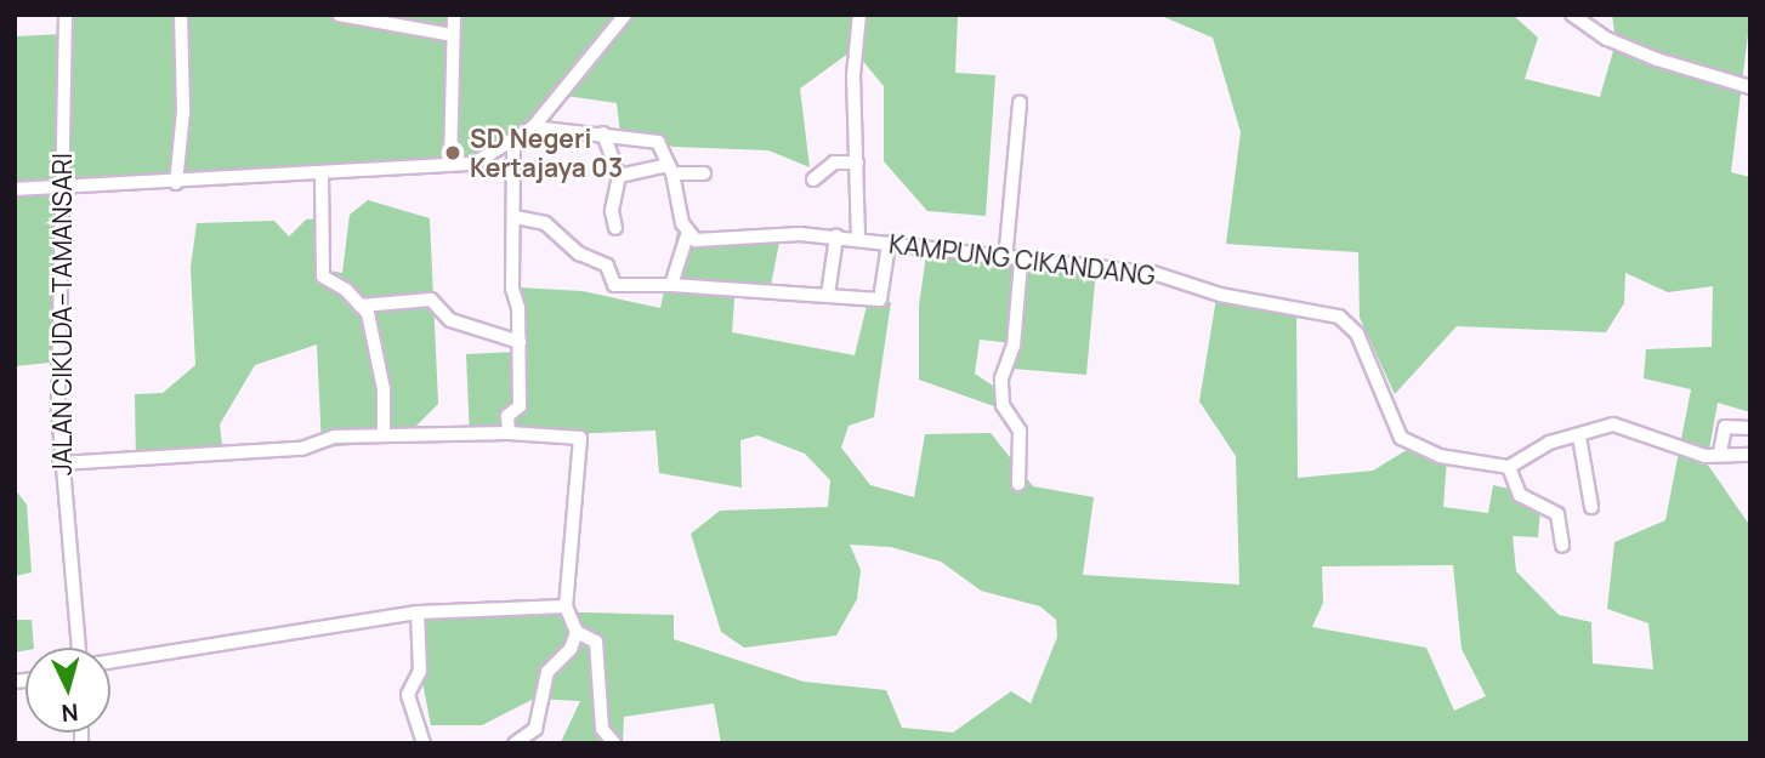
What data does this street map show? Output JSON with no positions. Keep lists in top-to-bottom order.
{
  "streets": {
    "street": ["KAMPUNG CIKANDANG", "JALAN CIKUDA–TAMANSARI"]
  },
  "places": ["SD Negeri Kertajaya 03"],
  "north": "bottom"
}
